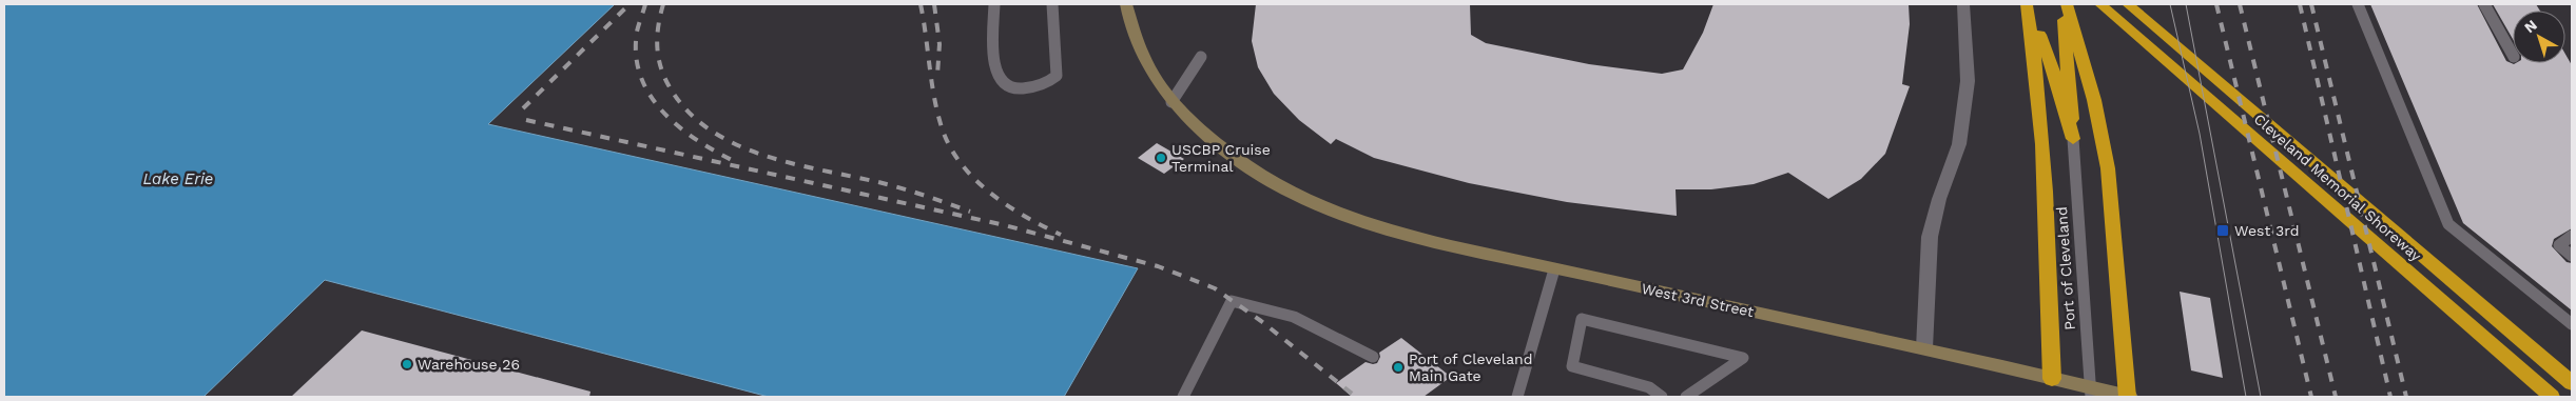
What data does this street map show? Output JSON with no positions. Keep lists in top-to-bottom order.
{
  "streets": {
    "highway": ["Cleveland Memorial Shoreway"],
    "street": ["West 3rd Street"],
    "lane": ["Port of Cleveland"]
  },
  "water": ["Lake Erie"],
  "places": {
    "other": ["USCBP Cruise Terminal", "Warehouse 26", "Port of Cleveland Main Gate"],
    "transit": ["West 3rd"]
  },
  "north": "top left"
}
